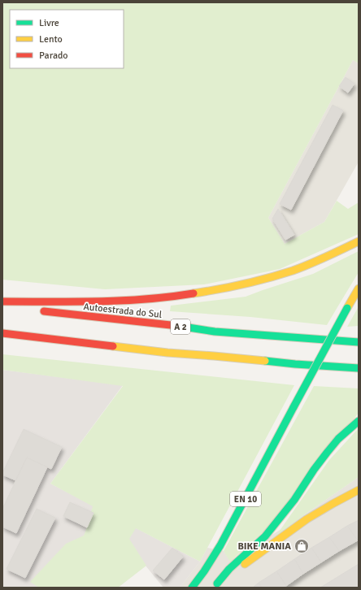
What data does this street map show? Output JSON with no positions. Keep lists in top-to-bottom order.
{
  "streets": {
    "main road": ["Autoestrada do Sul", "A 2", "EN 10"]
  },
  "places": {
    "shop": ["BIKE MANIA"]
  },
  "legend": ["Livre", "Lento", "Parado"]
}
